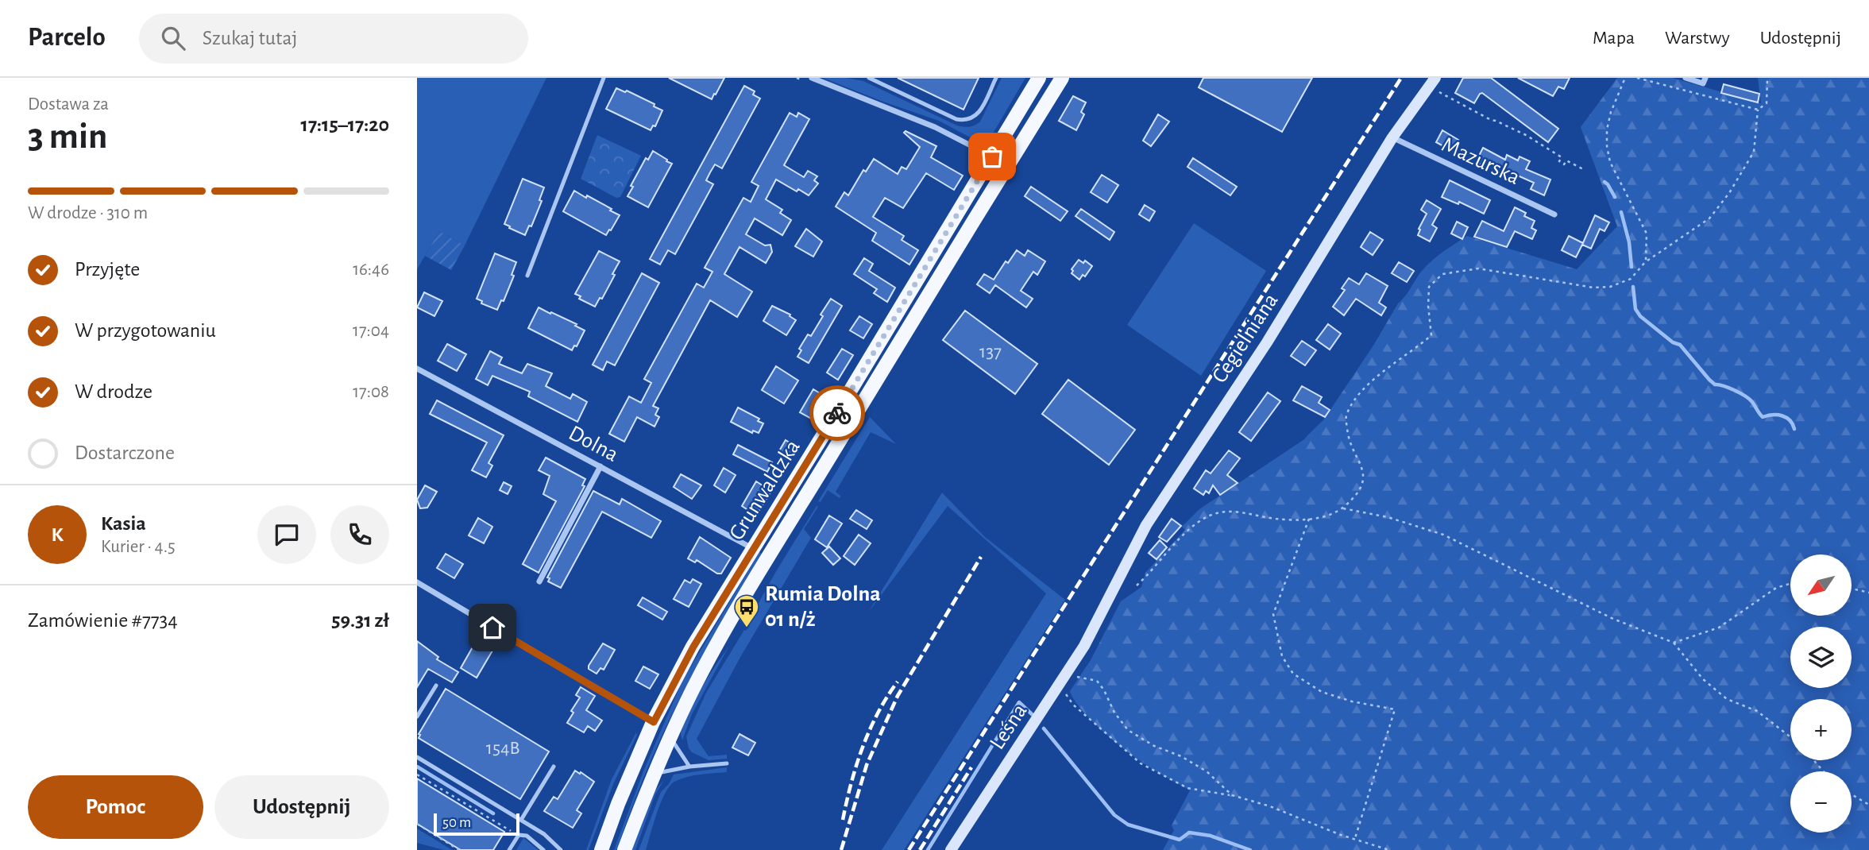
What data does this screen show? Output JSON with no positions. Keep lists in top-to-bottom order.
{
  "streets": {
    "main road": ["Grunwaldzka"],
    "street": [
      "Mazurska",
      "Cegielniana",
      "Dolna",
      "Leśna"
    ]
  },
  "crossings": [
    ["Mazurska", "Cegielniana"],
    ["Cegielniana", "Leśna"],
    ["Dolna", "Grunwaldzka"]
  ],
  "places": {
    "bus stop": ["Rumia Dolna 01 n/ż"]
  },
  "house_numbers": ["137", "154B"],
  "scale_bar": "50 m",
  "north": "bottom left",
  "page": {
    "header": "Parcelo",
    "search": "Szukaj tutaj",
    "nav": ["Mapa", "Warstwy", "Udostępnij"],
    "heading": ["3 min", "Dostawa za", "17:15–17:20"],
    "panel": [
      "Kasia",
      "Kurier · 4.5",
      "Zamówienie #7734",
      "59.31 zł"
    ],
    "bar": "W drodze · 310 m",
    "list": [
      ["Przyjęte", "16:46"],
      ["W przygotowaniu", "17:04"],
      ["W drodze", "17:08"],
      "Dostarczone"
    ],
    "round": "K",
    "map_buttons": ["+", "−"],
    "buttons": ["Pomoc", "Udostępnij"],
    "scale": "50 m"
  }
}
